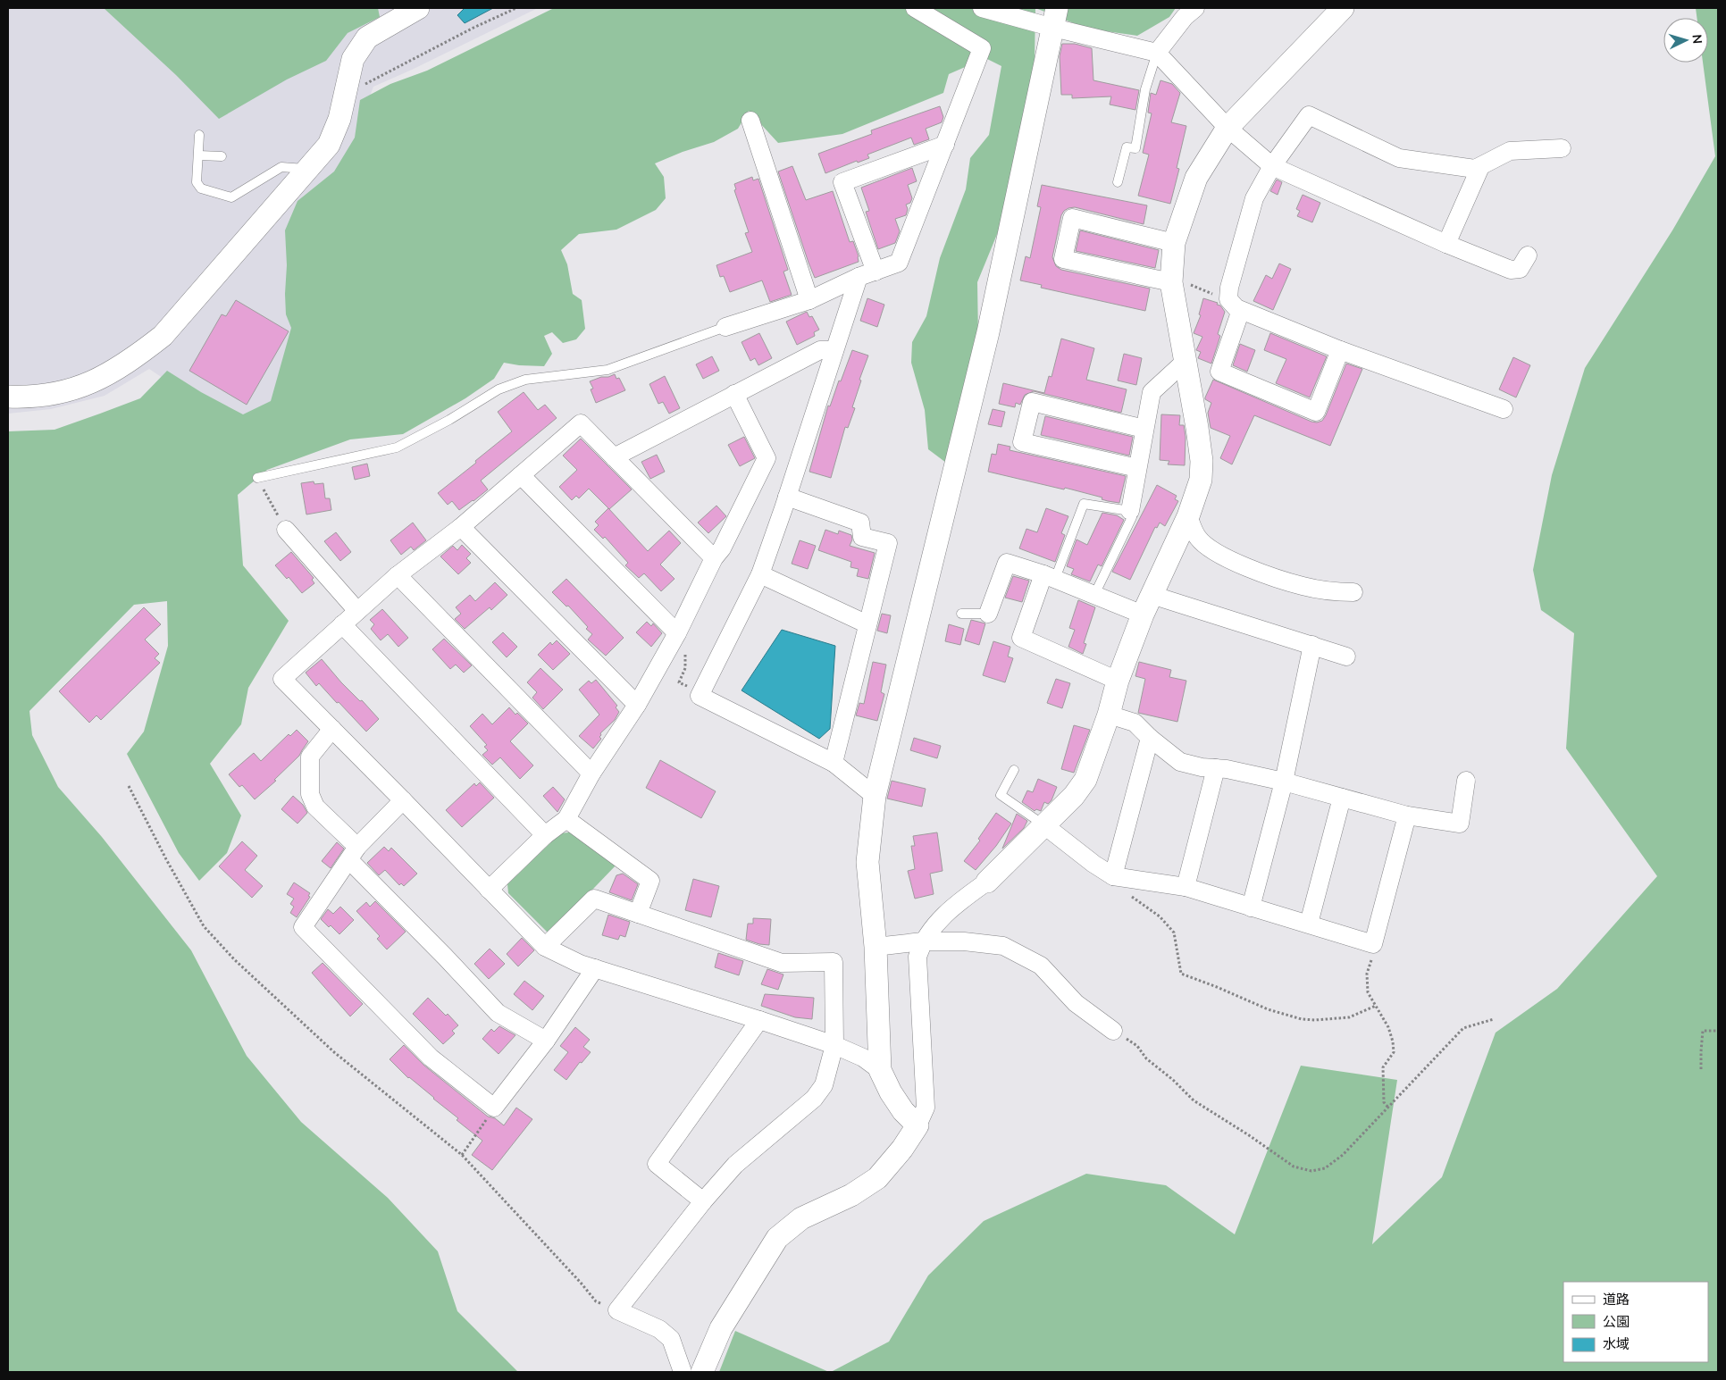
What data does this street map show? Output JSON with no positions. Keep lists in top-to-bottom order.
{
  "legend": ["道路", "公園", "水域"],
  "north": "right"
}
